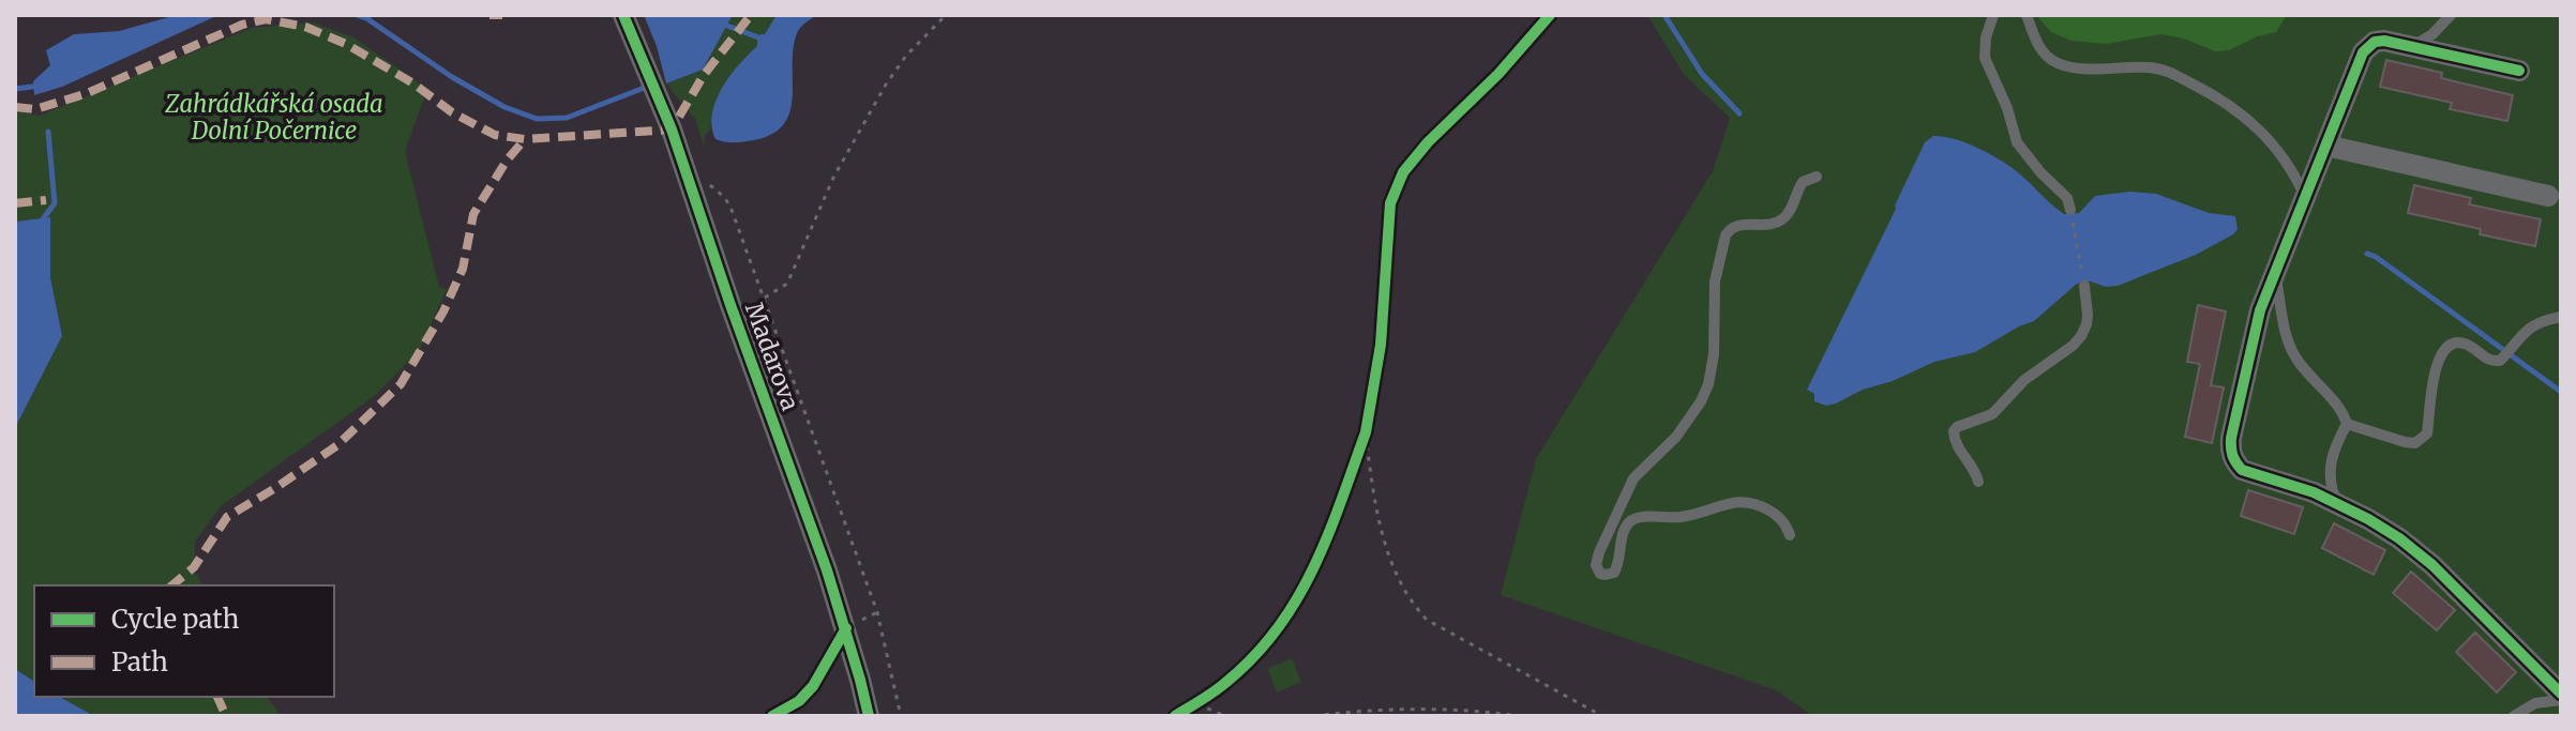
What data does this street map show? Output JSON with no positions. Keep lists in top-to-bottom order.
{
  "streets": {
    "street": ["Madarova"]
  },
  "parks": ["Zahrádkářská osada Dolní Počernice"],
  "legend": ["Cycle path", "Path"]
}
